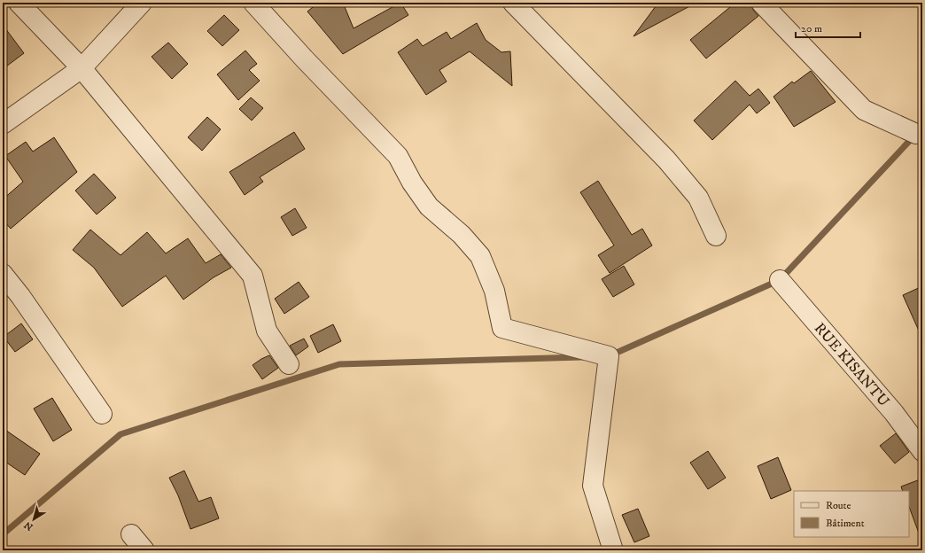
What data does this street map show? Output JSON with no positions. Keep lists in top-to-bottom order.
{
  "streets": {
    "street": ["RUE KISANTU"]
  },
  "legend": ["Route", "Bâtiment"],
  "scale_bar": "20 m",
  "north": "bottom left"
}
